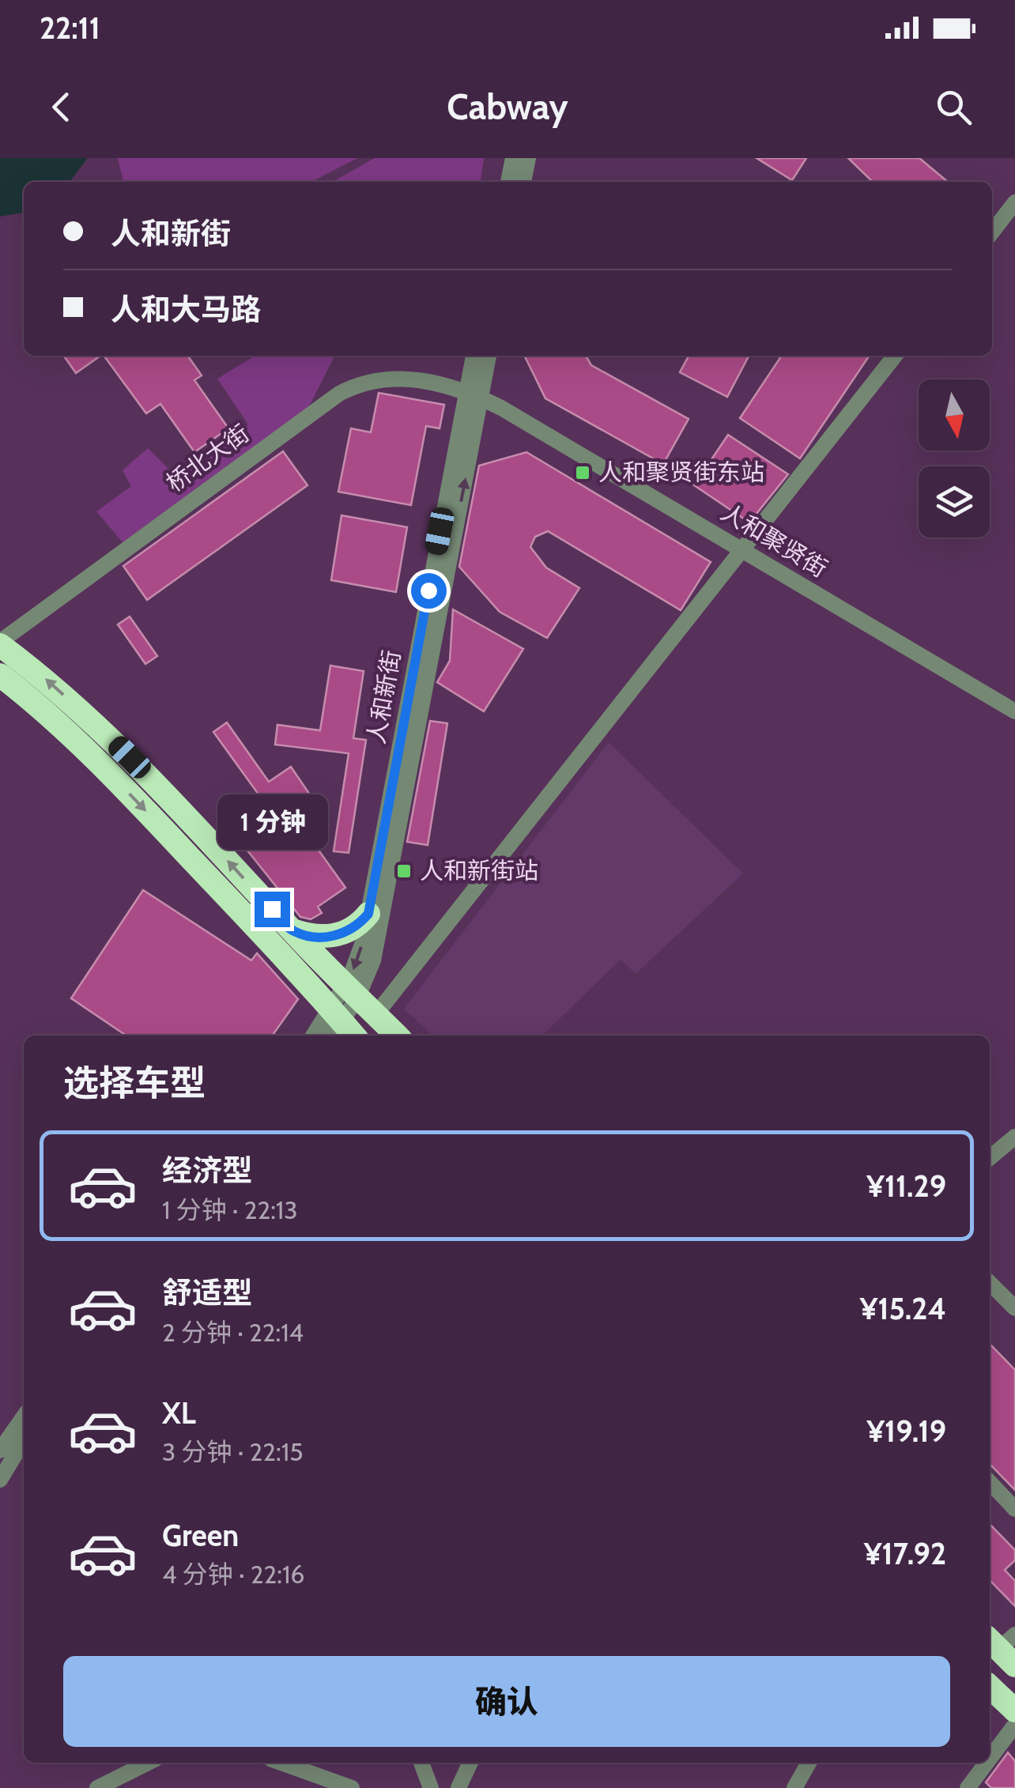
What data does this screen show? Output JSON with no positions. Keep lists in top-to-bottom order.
{
  "streets": {
    "street": ["桥北大街", "人和聚贤街", "人和新街"]
  },
  "crossings": [
    ["桥北大街", "人和聚贤街"],
    ["桥北大街", "人和新街"],
    ["人和聚贤街", "人和新街"]
  ],
  "places": {
    "transit": ["人和聚贤街东站", "人和新街站"]
  },
  "north": "bottom",
  "page": {
    "status": "22:11",
    "header": "Cabway",
    "banner": ["人和新街", "人和大马路"],
    "bubble": "1 分钟",
    "heading": "选择车型",
    "list": [
      {
        "name": "经济型",
        "note": "1 分钟 · 22:13",
        "value": "¥11.29"
      },
      {
        "name": "舒适型",
        "note": "2 分钟 · 22:14",
        "value": "¥15.24"
      },
      {
        "name": "XL",
        "note": "3 分钟 · 22:15",
        "value": "¥19.19"
      },
      {
        "name": "Green",
        "note": "4 分钟 · 22:16",
        "value": "¥17.92"
      }
    ],
    "buttons": "确认"
  }
}
